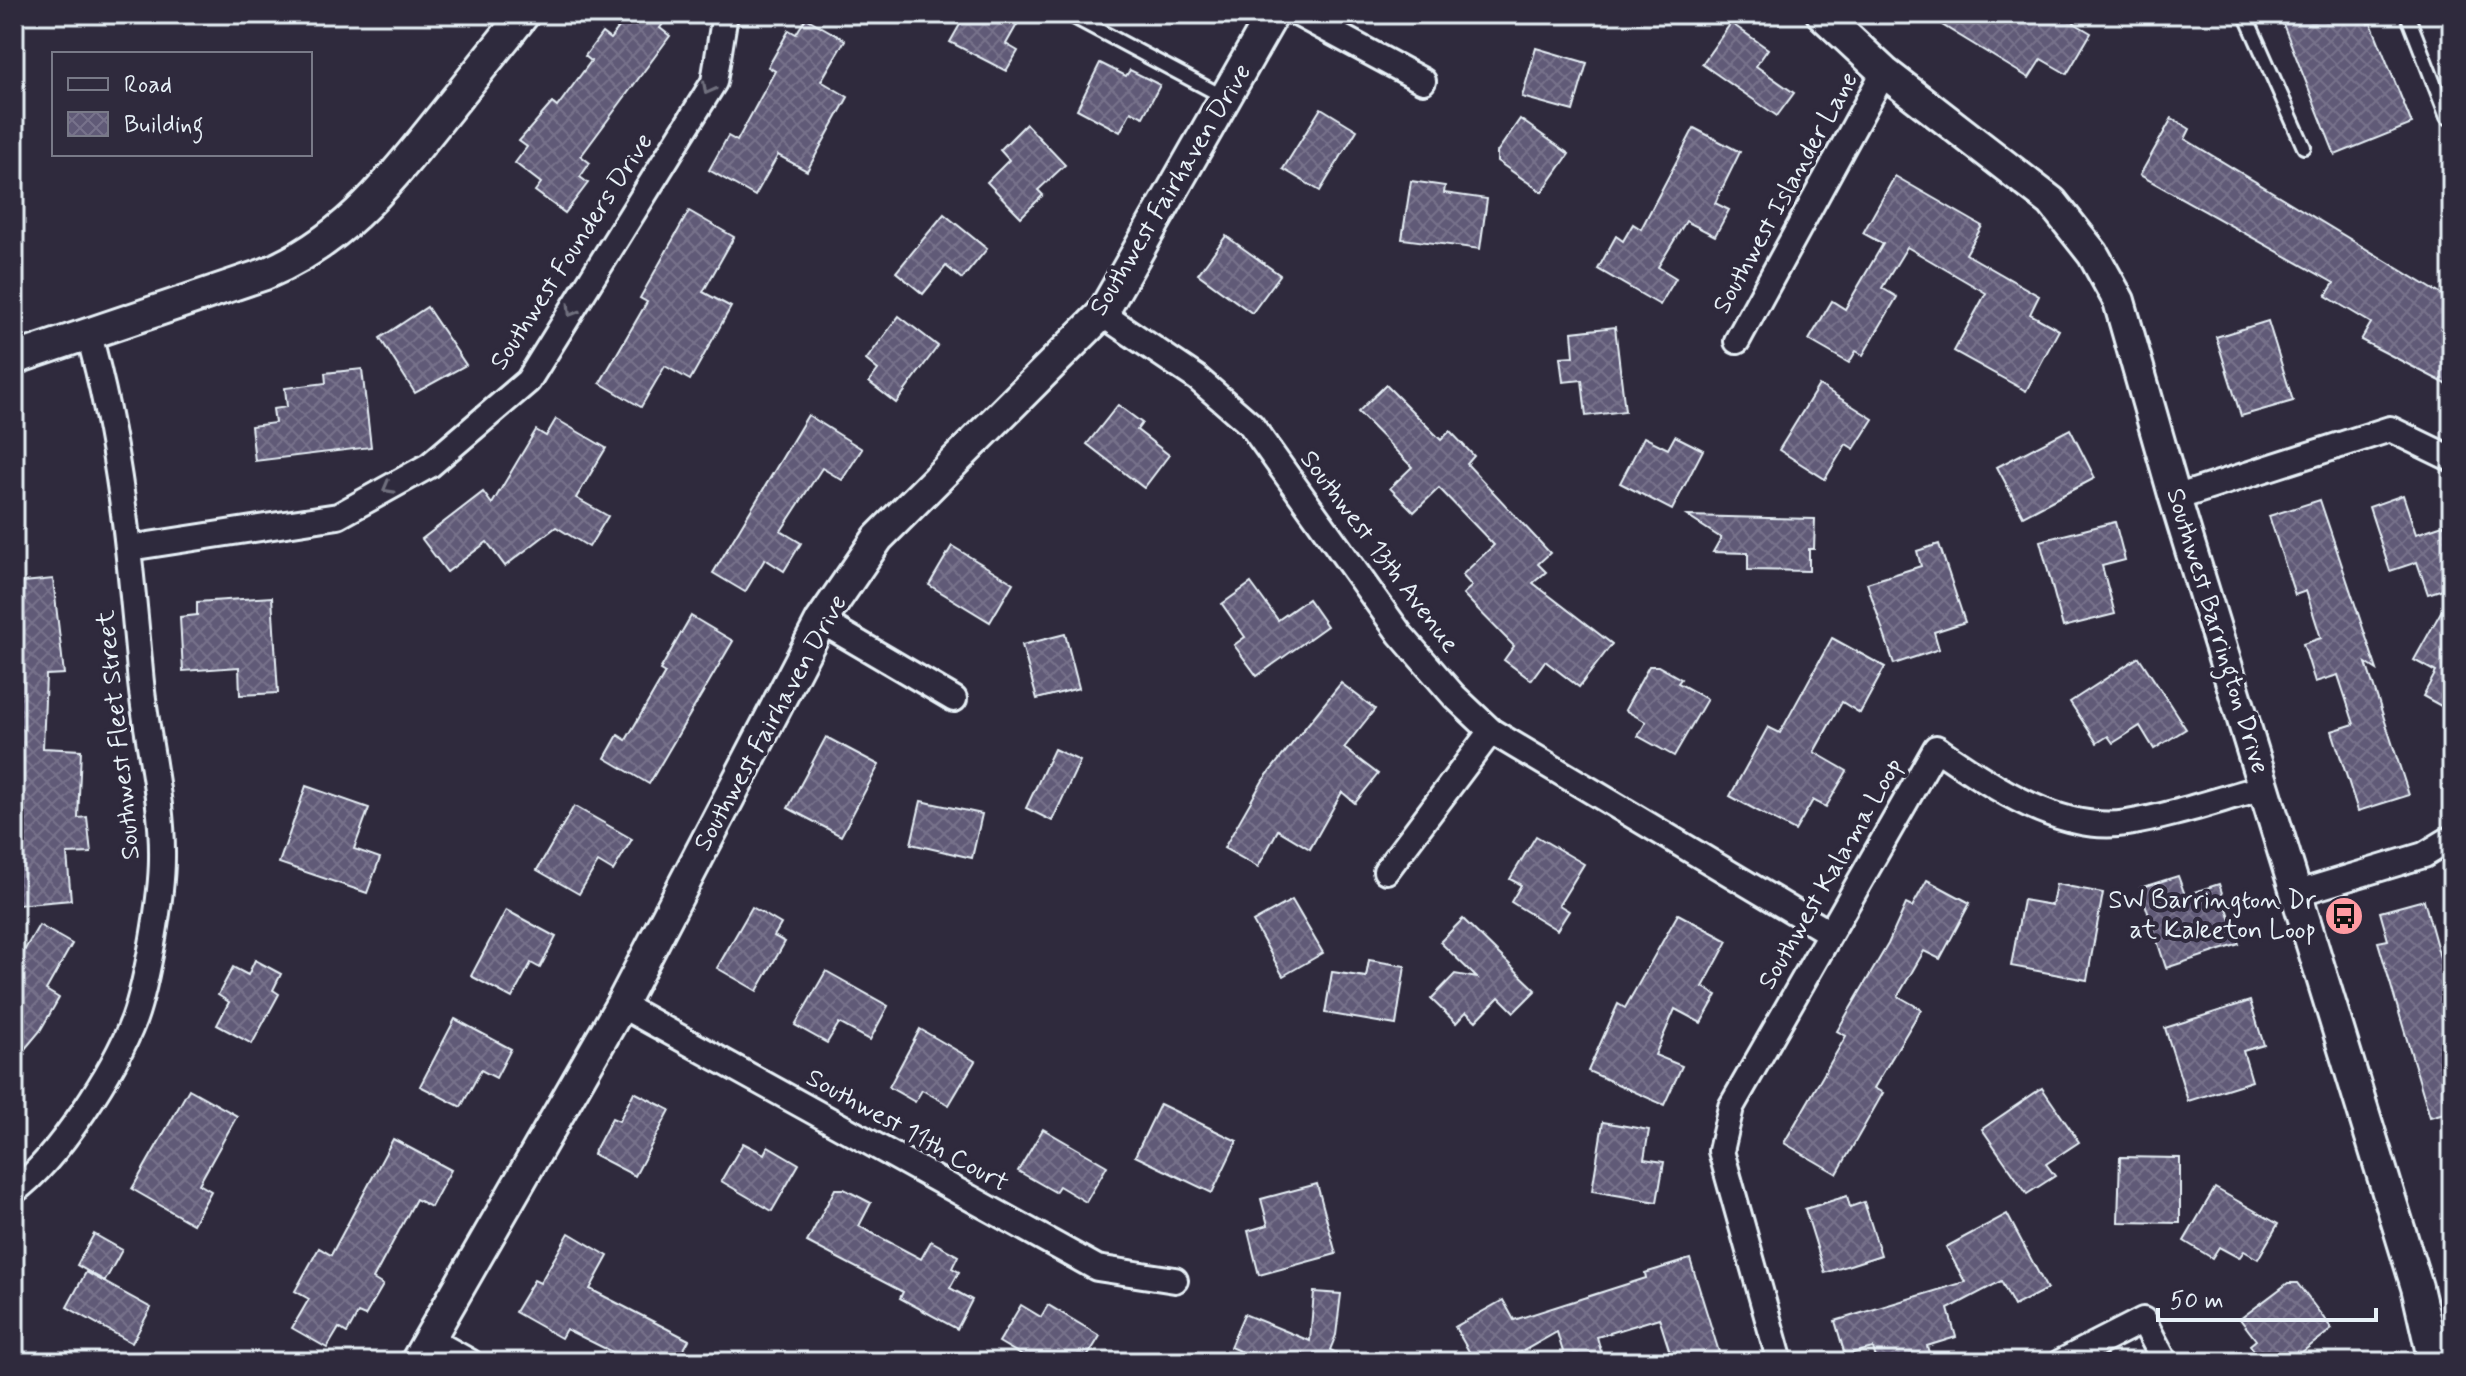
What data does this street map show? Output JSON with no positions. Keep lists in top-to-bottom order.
{
  "streets": {
    "street": [
      "Southwest Fairhaven Drive",
      "Southwest Islander Lane",
      "Southwest Founders Drive",
      "Southwest 13th Avenue",
      "Southwest Barrington Drive",
      "Southwest Fleet Street",
      "Southwest Kalama Loop",
      "Southwest 11th Court"
    ]
  },
  "crossings": [
    ["Southwest Fairhaven Drive", "Southwest 13th Avenue"],
    ["Southwest Fairhaven Drive", "Southwest 11th Court"],
    ["Southwest Islander Lane", "Southwest Barrington Drive"],
    ["Southwest Founders Drive", "Southwest Fleet Street"],
    ["Southwest 13th Avenue", "Southwest Kalama Loop"],
    ["Southwest Barrington Drive", "Southwest Kalama Loop"]
  ],
  "one_way": ["Southwest Founders Drive"],
  "places": {
    "bus stop": ["SW Barrington Dr at Kaleeton Loop"]
  },
  "legend": ["Road", "Building"],
  "scale_bar": "50 m"
}
